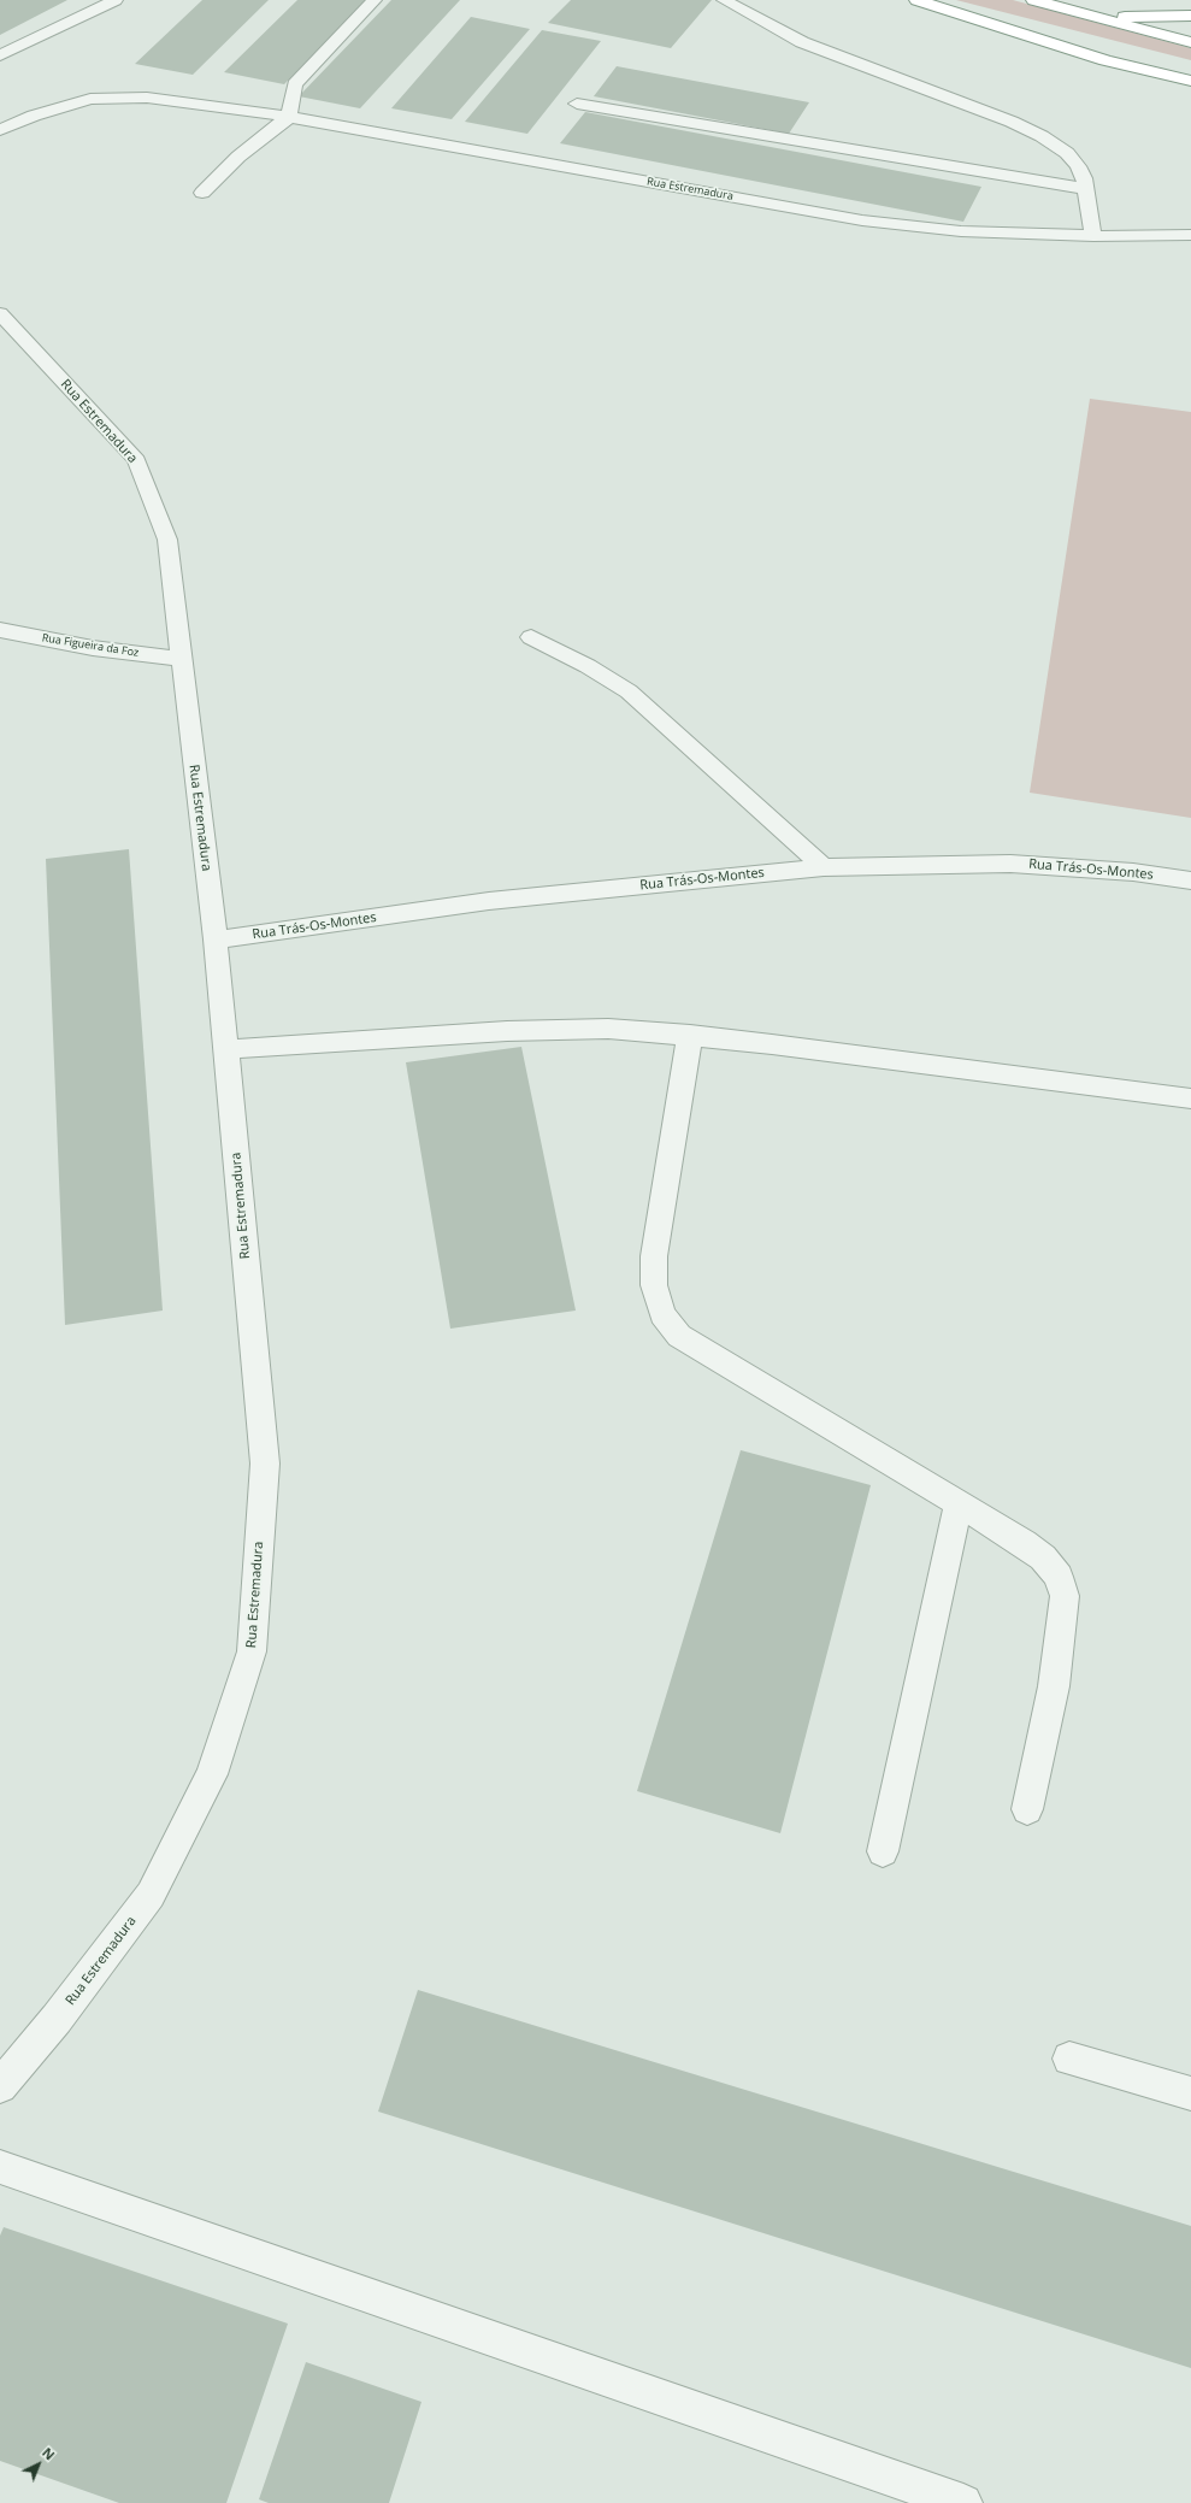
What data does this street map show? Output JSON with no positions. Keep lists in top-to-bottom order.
{
  "streets": {
    "street": ["Rua Estremadura", "Rua Figueira da Foz", "Rua Trás-Os-Montes"]
  },
  "crossings": [
    ["Rua Estremadura", "Rua Figueira da Foz"],
    ["Rua Estremadura", "Rua Trás-Os-Montes"]
  ],
  "north": "top right"
}
